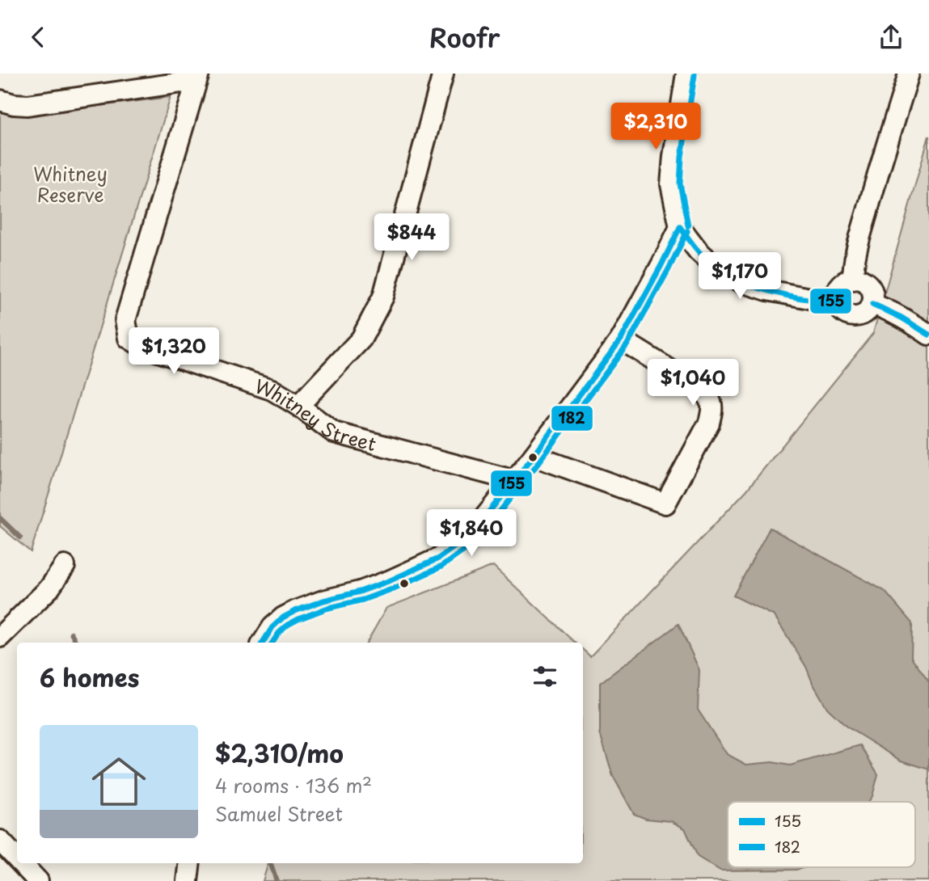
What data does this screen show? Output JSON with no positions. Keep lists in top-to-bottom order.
{
  "streets": {
    "street": ["Whitney Street"]
  },
  "parks": ["Whitney Reserve"],
  "lines": ["transit line 182", "transit line 155"],
  "legend": ["155", "182"],
  "page": {
    "header": "Roofr",
    "price": [
      "$2,310",
      "$844",
      "$1,170",
      "$1,320",
      "$1,040",
      "$1,840"
    ],
    "heading": "6 homes",
    "list": [
      {
        "name": "$2,310/mo",
        "note": "4 rooms · 136 m² · Samuel Street"
      }
    ]
  }
}
